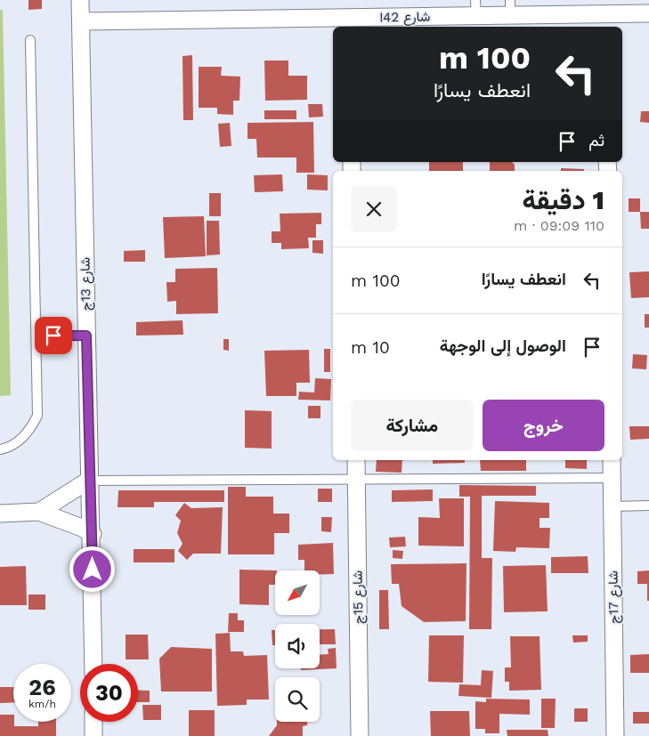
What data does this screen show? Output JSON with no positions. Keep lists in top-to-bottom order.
{
  "streets": {
    "street": [
      "شارع 42ا",
      "شارع 13ج",
      "شارع 15ج",
      "شارع 17ج"
    ]
  },
  "crossings": [
    ["شارع 42ا", "شارع 13ج"]
  ],
  "north": "bottom left",
  "page": {
    "turn": ["100 m", "انعطف يسارًا"],
    "then": "ثم",
    "heading": ["1 دقيقة", "110 m · 09:09"],
    "list": [
      {
        "name": "انعطف يسارًا",
        "value": "100 m"
      },
      {
        "name": "الوصول إلى الوجهة",
        "value": "10 m"
      }
    ],
    "buttons": ["خروج", "مشاركة"],
    "speed": "26 km/h",
    "limit": "30"
  }
}
